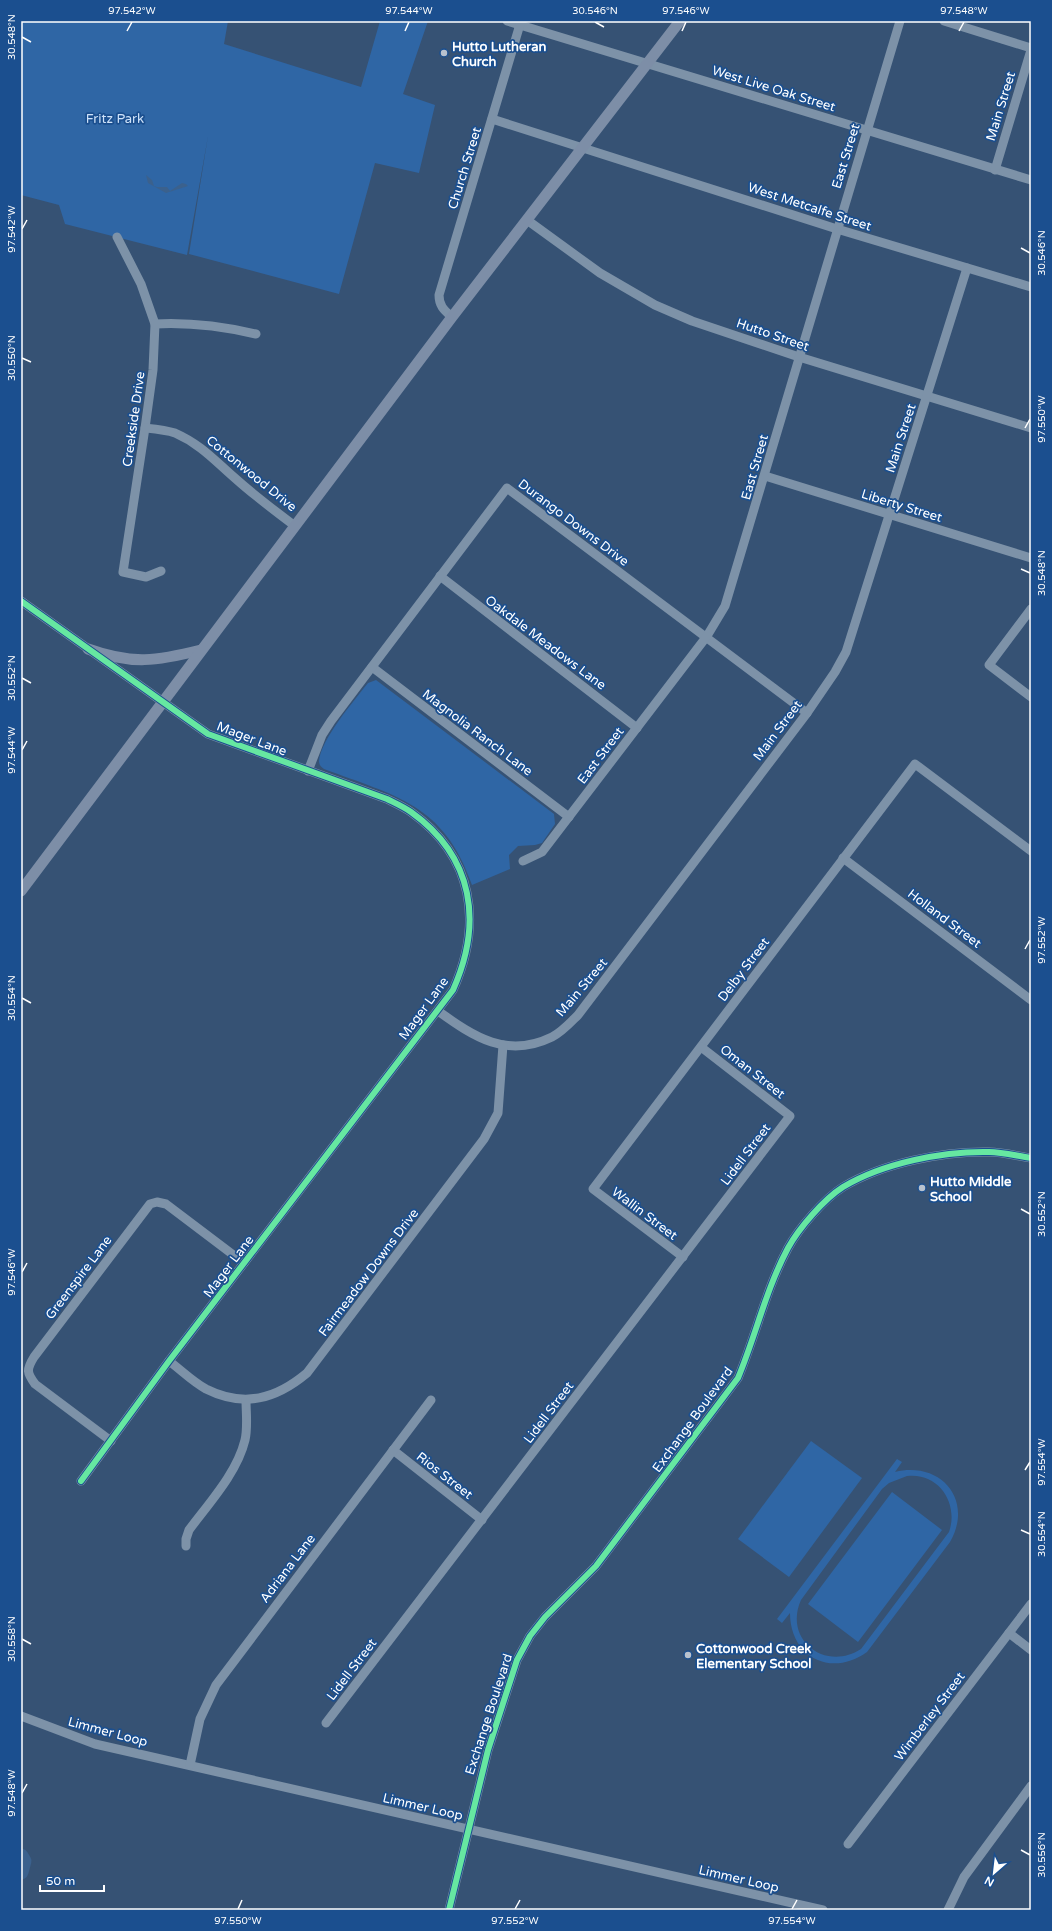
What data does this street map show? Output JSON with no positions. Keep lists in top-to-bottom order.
{
  "streets": {
    "street": [
      "West Live Oak Street",
      "Main Street",
      "East Street",
      "Church Street",
      "West Metcalfe Street",
      "Hutto Street",
      "Creekside Drive",
      "Cottonwood Drive",
      "Liberty Street",
      "Durango Downs Drive",
      "Oakdale Meadows Lane",
      "Magnolia Ranch Lane",
      "Mager Lane",
      "Holland Street",
      "Delby Street",
      "Oman Street",
      "Lidell Street",
      "Wallin Street",
      "Fairmeadow Downs Drive",
      "Greenspire Lane",
      "Exchange Boulevard",
      "Rios Street",
      "Adriana Lane",
      "Wimberley Street",
      "Limmer Loop"
    ]
  },
  "crossings": [
    ["West Live Oak Street", "Main Street"],
    ["West Live Oak Street", "East Street"],
    ["West Live Oak Street", "Church Street"],
    ["Main Street", "West Metcalfe Street"],
    ["Main Street", "Hutto Street"],
    ["Main Street", "Liberty Street"],
    ["Main Street", "Durango Downs Drive"],
    ["Main Street", "Mager Lane"],
    ["Main Street", "Fairmeadow Downs Drive"],
    ["East Street", "West Metcalfe Street"],
    ["East Street", "Hutto Street"],
    ["East Street", "Liberty Street"],
    ["East Street", "Durango Downs Drive"],
    ["East Street", "Oakdale Meadows Lane"],
    ["East Street", "Magnolia Ranch Lane"],
    ["Church Street", "West Metcalfe Street"],
    ["Creekside Drive", "Cottonwood Drive"],
    ["Durango Downs Drive", "Oakdale Meadows Lane"],
    ["Durango Downs Drive", "Magnolia Ranch Lane"],
    ["Durango Downs Drive", "Mager Lane"],
    ["Mager Lane", "Fairmeadow Downs Drive"],
    ["Mager Lane", "Greenspire Lane"],
    ["Holland Street", "Delby Street"],
    ["Delby Street", "Oman Street"],
    ["Delby Street", "Wallin Street"],
    ["Oman Street", "Lidell Street"],
    ["Lidell Street", "Wallin Street"],
    ["Lidell Street", "Rios Street"],
    ["Exchange Boulevard", "Limmer Loop"],
    ["Rios Street", "Adriana Lane"],
    ["Adriana Lane", "Limmer Loop"]
  ],
  "parks": ["Fritz Park"],
  "places": ["Hutto Lutheran Church", "Hutto Middle School", "Cottonwood Creek Elementary School"],
  "scale_bar": "50 m",
  "north": "bottom left",
  "coordinates": [
    "97.542°W",
    "97.544°W",
    "30.546°N",
    "97.546°W",
    "97.548°W",
    "30.548°N",
    "30.550°N",
    "97.550°W",
    "30.552°N",
    "97.552°W",
    "30.554°N",
    "97.554°W",
    "30.558°N",
    "30.556°N"
  ]
}
